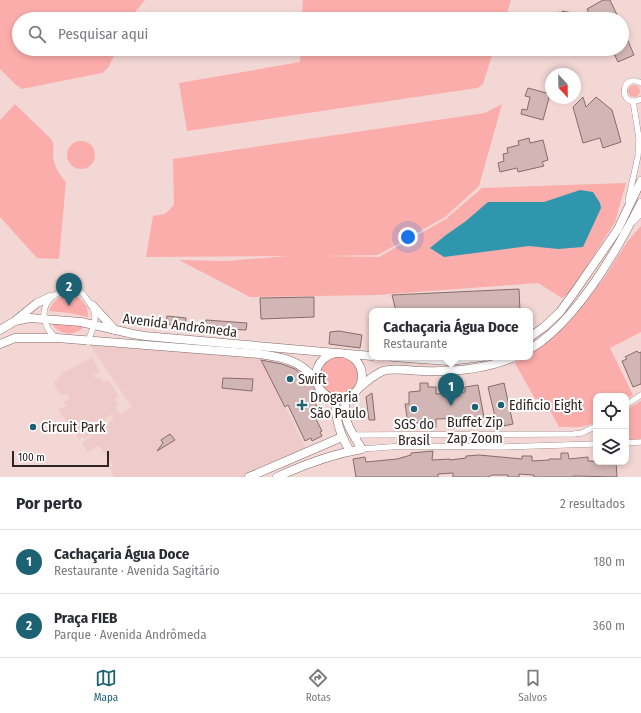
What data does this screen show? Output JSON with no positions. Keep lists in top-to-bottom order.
{
  "streets": {
    "main road": ["Avenida Andrômeda"]
  },
  "places": {
    "other": [
      "Swift",
      "Edificio Eight",
      "Buffet Zip Zap Zoom",
      "SGS do Brasil",
      "Circuit Park"
    ],
    "health": ["Drogaria São Paulo"]
  },
  "scale_bar": "100 m",
  "north": "bottom",
  "page": {
    "search": "Pesquisar aqui",
    "pins": ["2", "1"],
    "popup": ["Cachaçaria Água Doce", "Restaurante"],
    "scale": "100 m",
    "heading": ["Por perto", "2 resultados"],
    "list": [
      {
        "mark": "1",
        "name": "Cachaçaria Água Doce",
        "note": "Restaurante · Avenida Sagitário",
        "value": "180 m"
      },
      {
        "mark": "2",
        "name": "Praça FIEB",
        "note": "Parque · Avenida Andrômeda",
        "value": "360 m"
      }
    ],
    "nav": ["Mapa", "Rotas", "Salvos"]
  }
}
